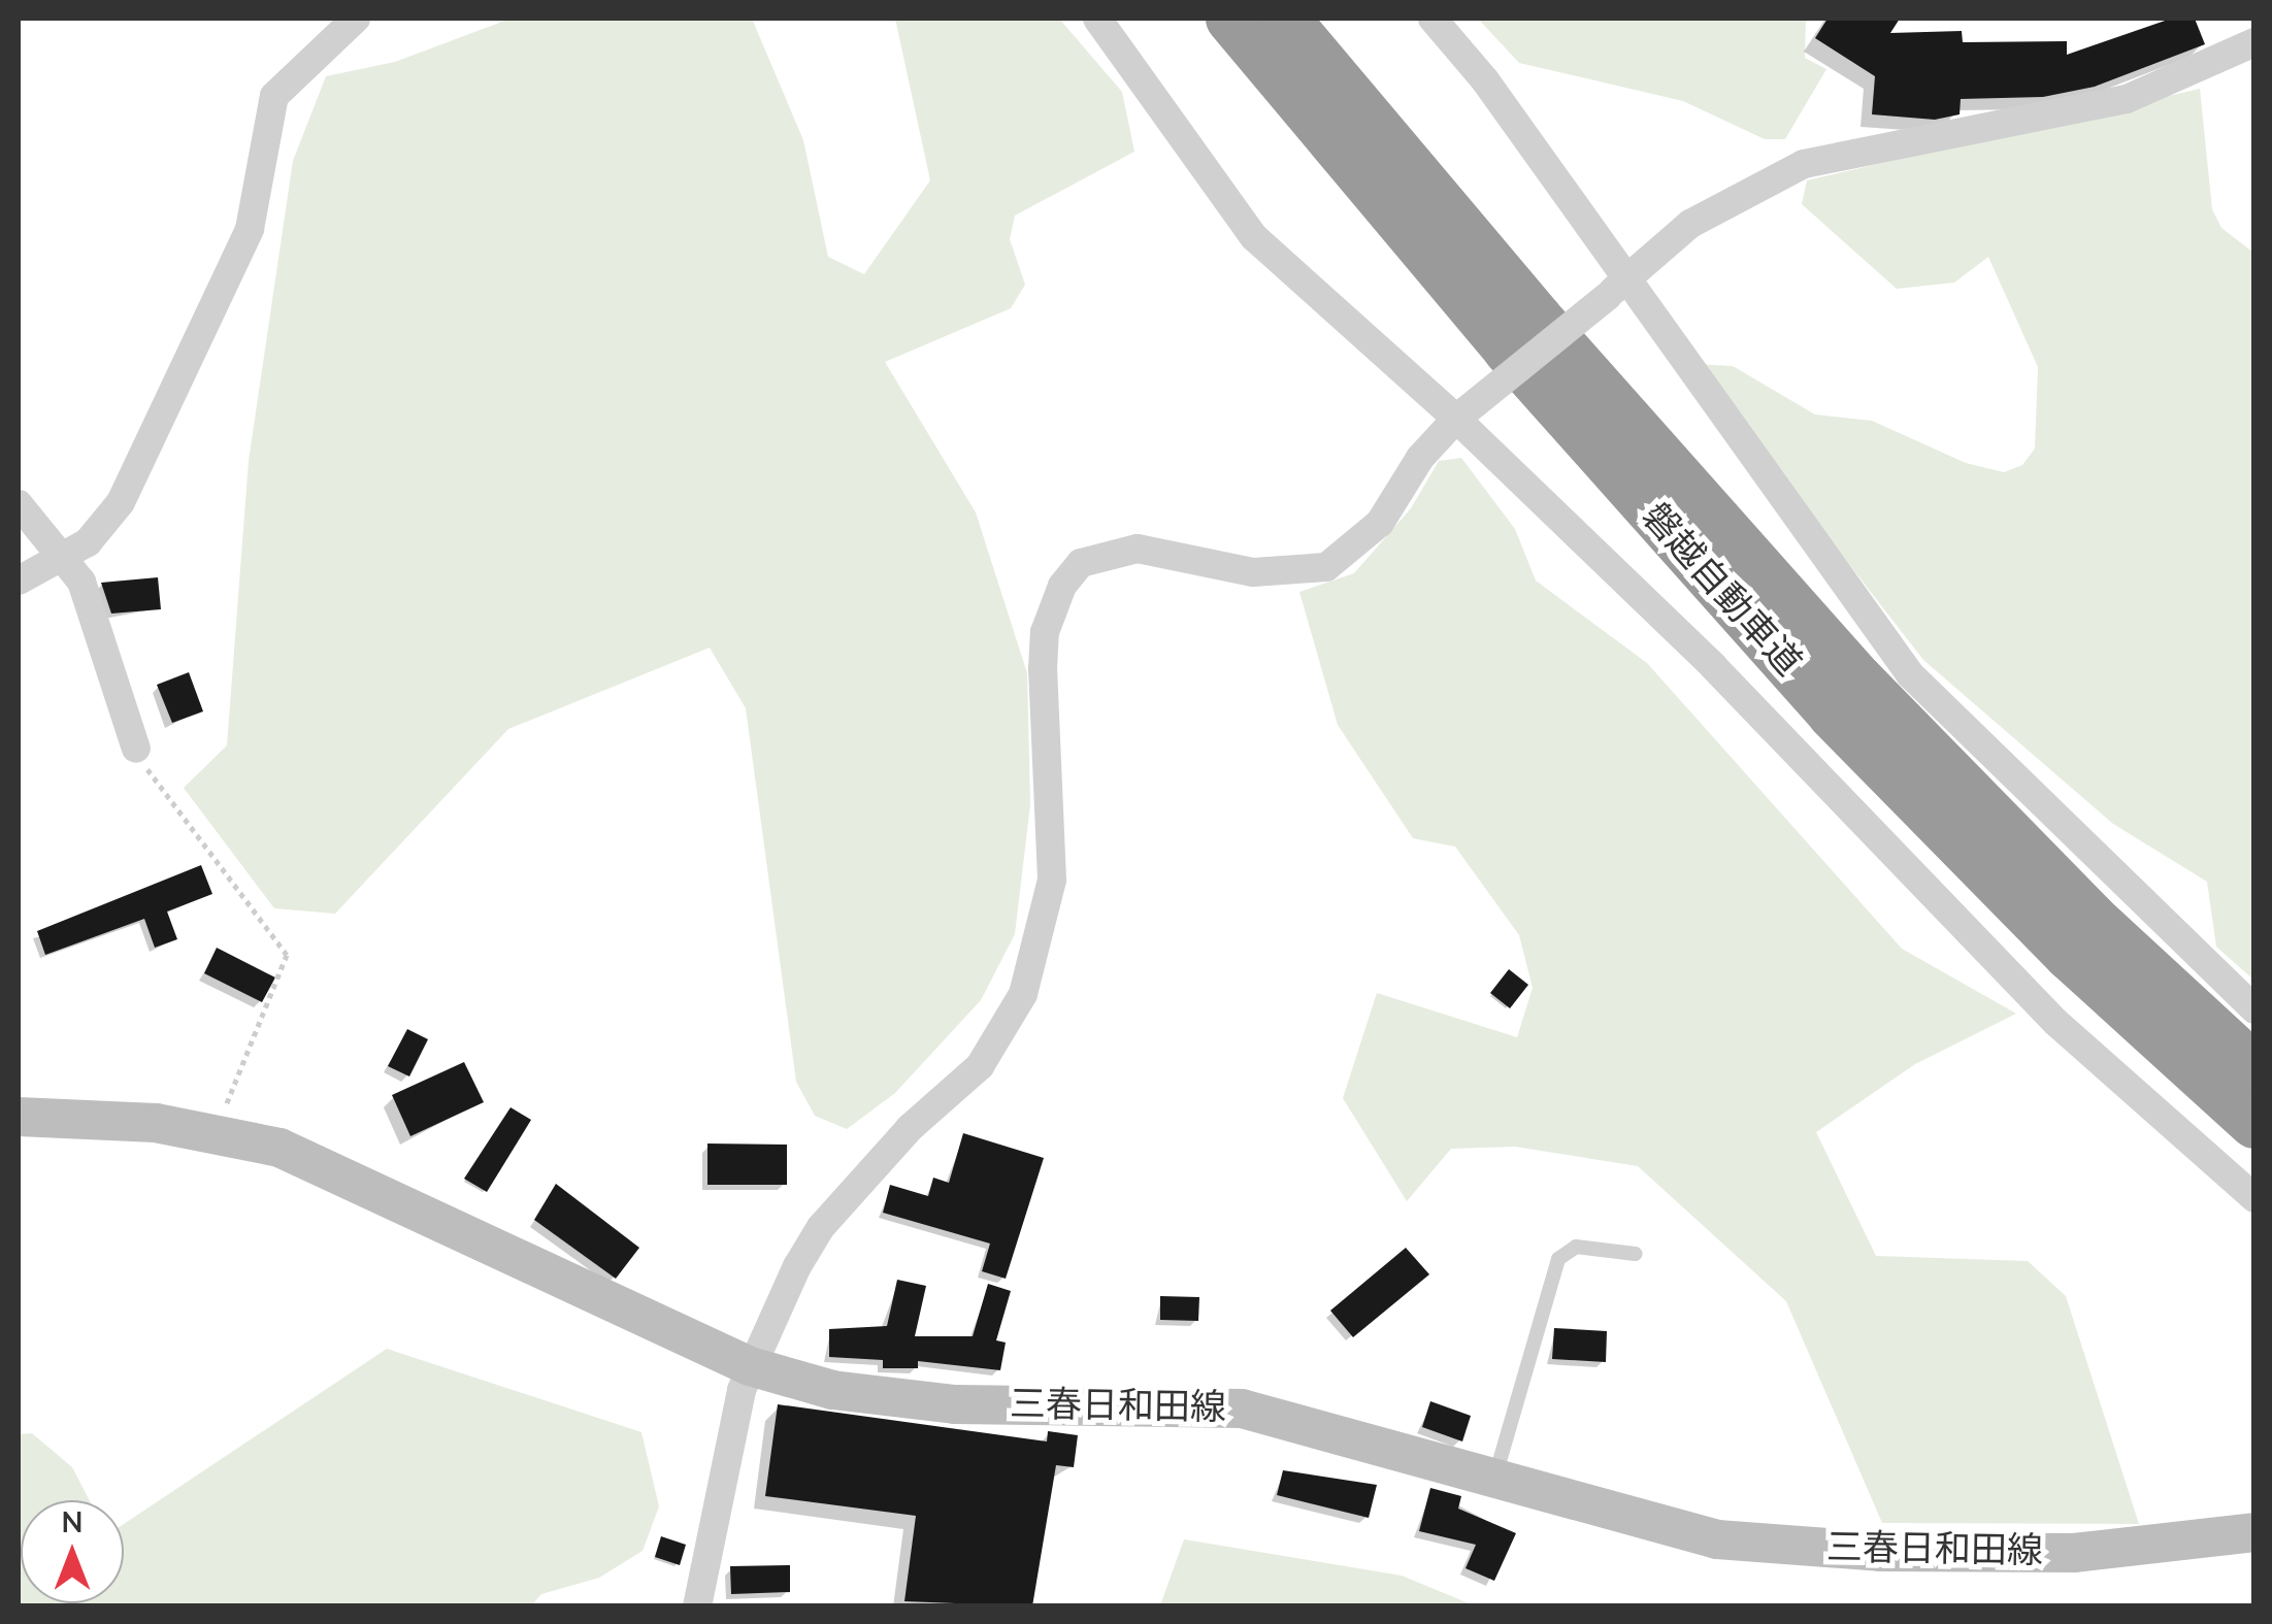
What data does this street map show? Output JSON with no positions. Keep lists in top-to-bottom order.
{
  "streets": {
    "highway": ["磐越自動車道"],
    "main road": ["三春日和田線"]
  },
  "north": "top"
}
